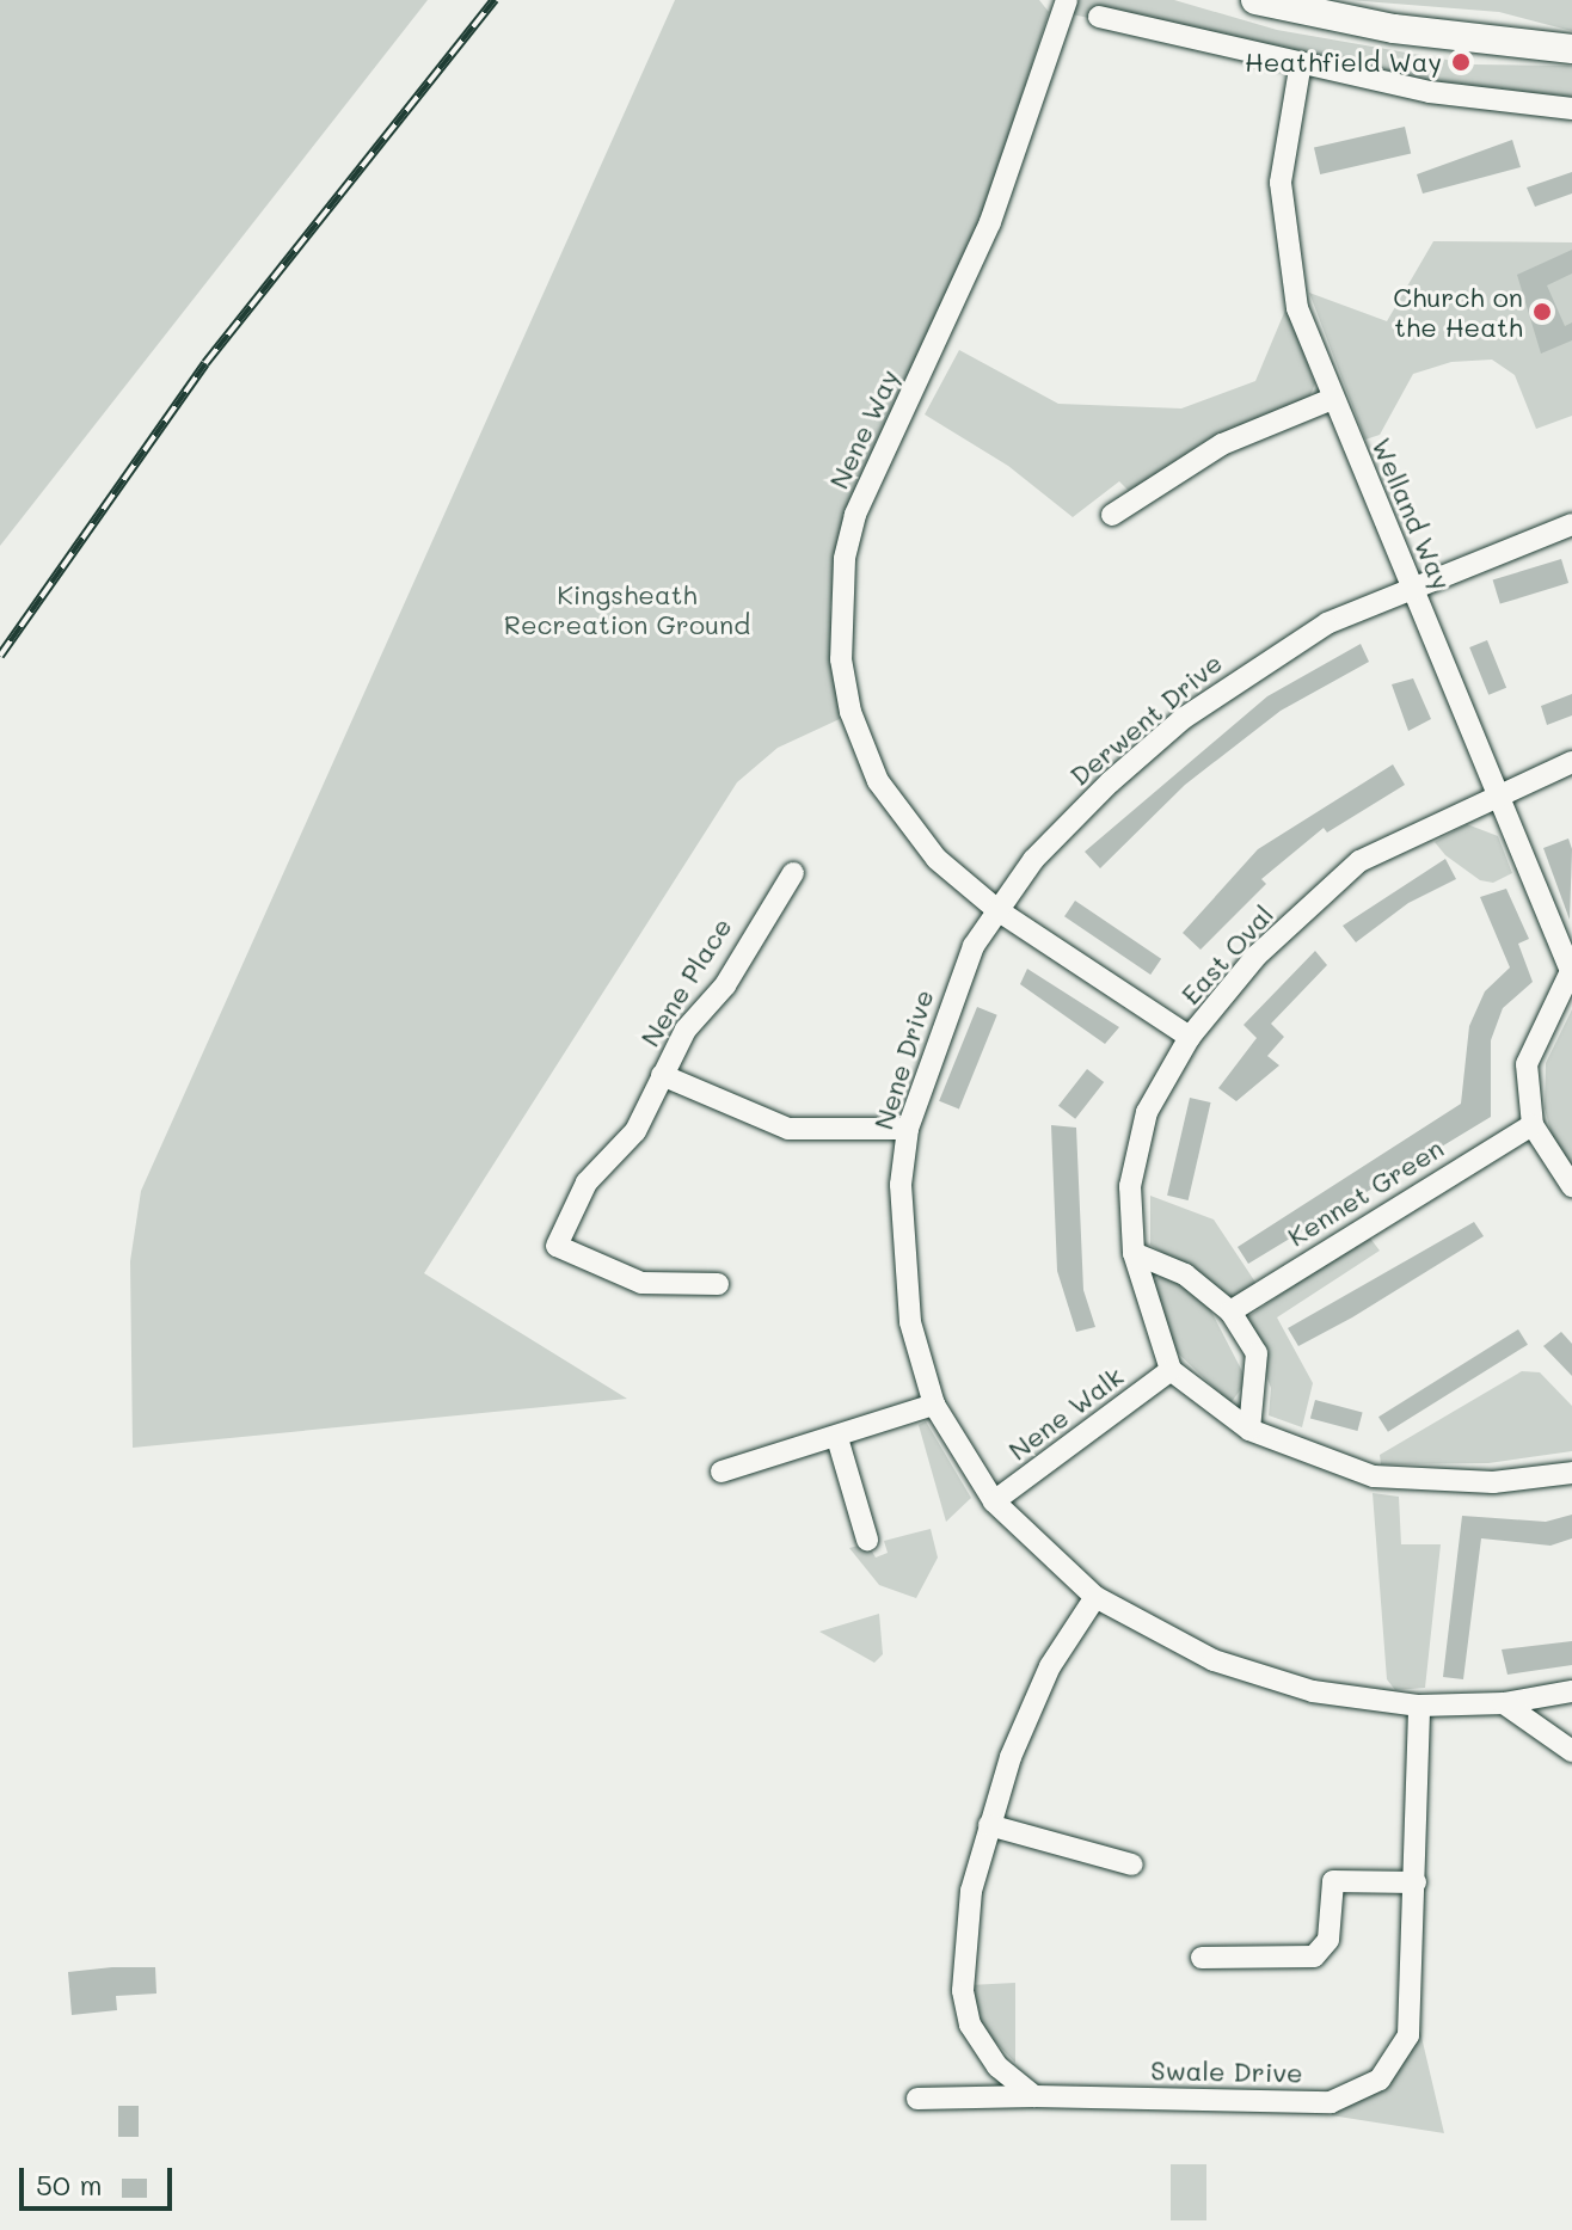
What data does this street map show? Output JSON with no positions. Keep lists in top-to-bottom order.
{
  "streets": {
    "street": [
      "Nene Way",
      "Welland Way",
      "Derwent Drive",
      "East Oval",
      "Nene Place",
      "Nene Drive",
      "Kennet Green",
      "Nene Walk",
      "Swale Drive"
    ]
  },
  "crossings": [
    ["Nene Way", "Derwent Drive"],
    ["Nene Way", "East Oval"],
    ["Nene Way", "Nene Drive"],
    ["Welland Way", "Derwent Drive"],
    ["Welland Way", "East Oval"],
    ["Derwent Drive", "Nene Drive"],
    ["East Oval", "Nene Walk"],
    ["Nene Place", "Nene Drive"],
    ["Nene Drive", "Nene Walk"],
    ["Nene Drive", "Swale Drive"]
  ],
  "parks": ["Kingsheath Recreation Ground"],
  "places": ["Heathfield Way", "Church on the Heath"],
  "scale_bar": "50 m"
}
